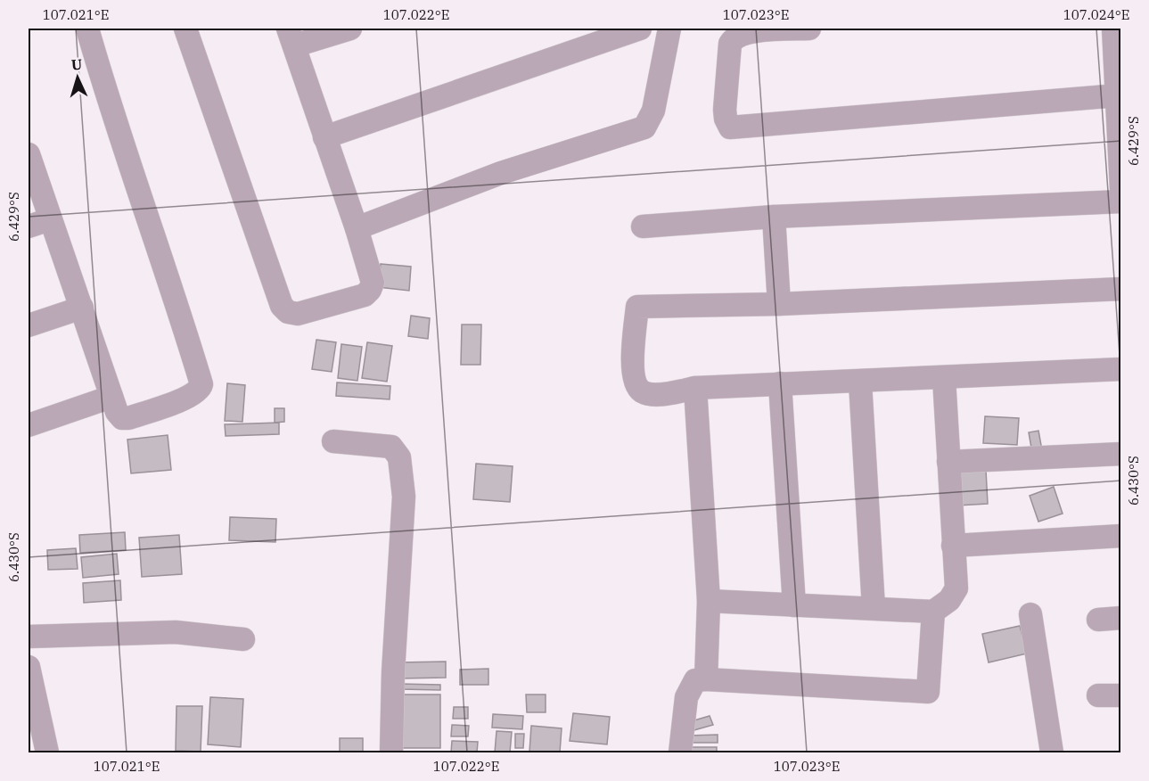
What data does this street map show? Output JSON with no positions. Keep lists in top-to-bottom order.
{
  "north": "top",
  "coordinates": [
    "107.021°E",
    "107.022°E",
    "107.023°E",
    "107.024°E",
    "6.429°S",
    "6.430°S"
  ]
}
